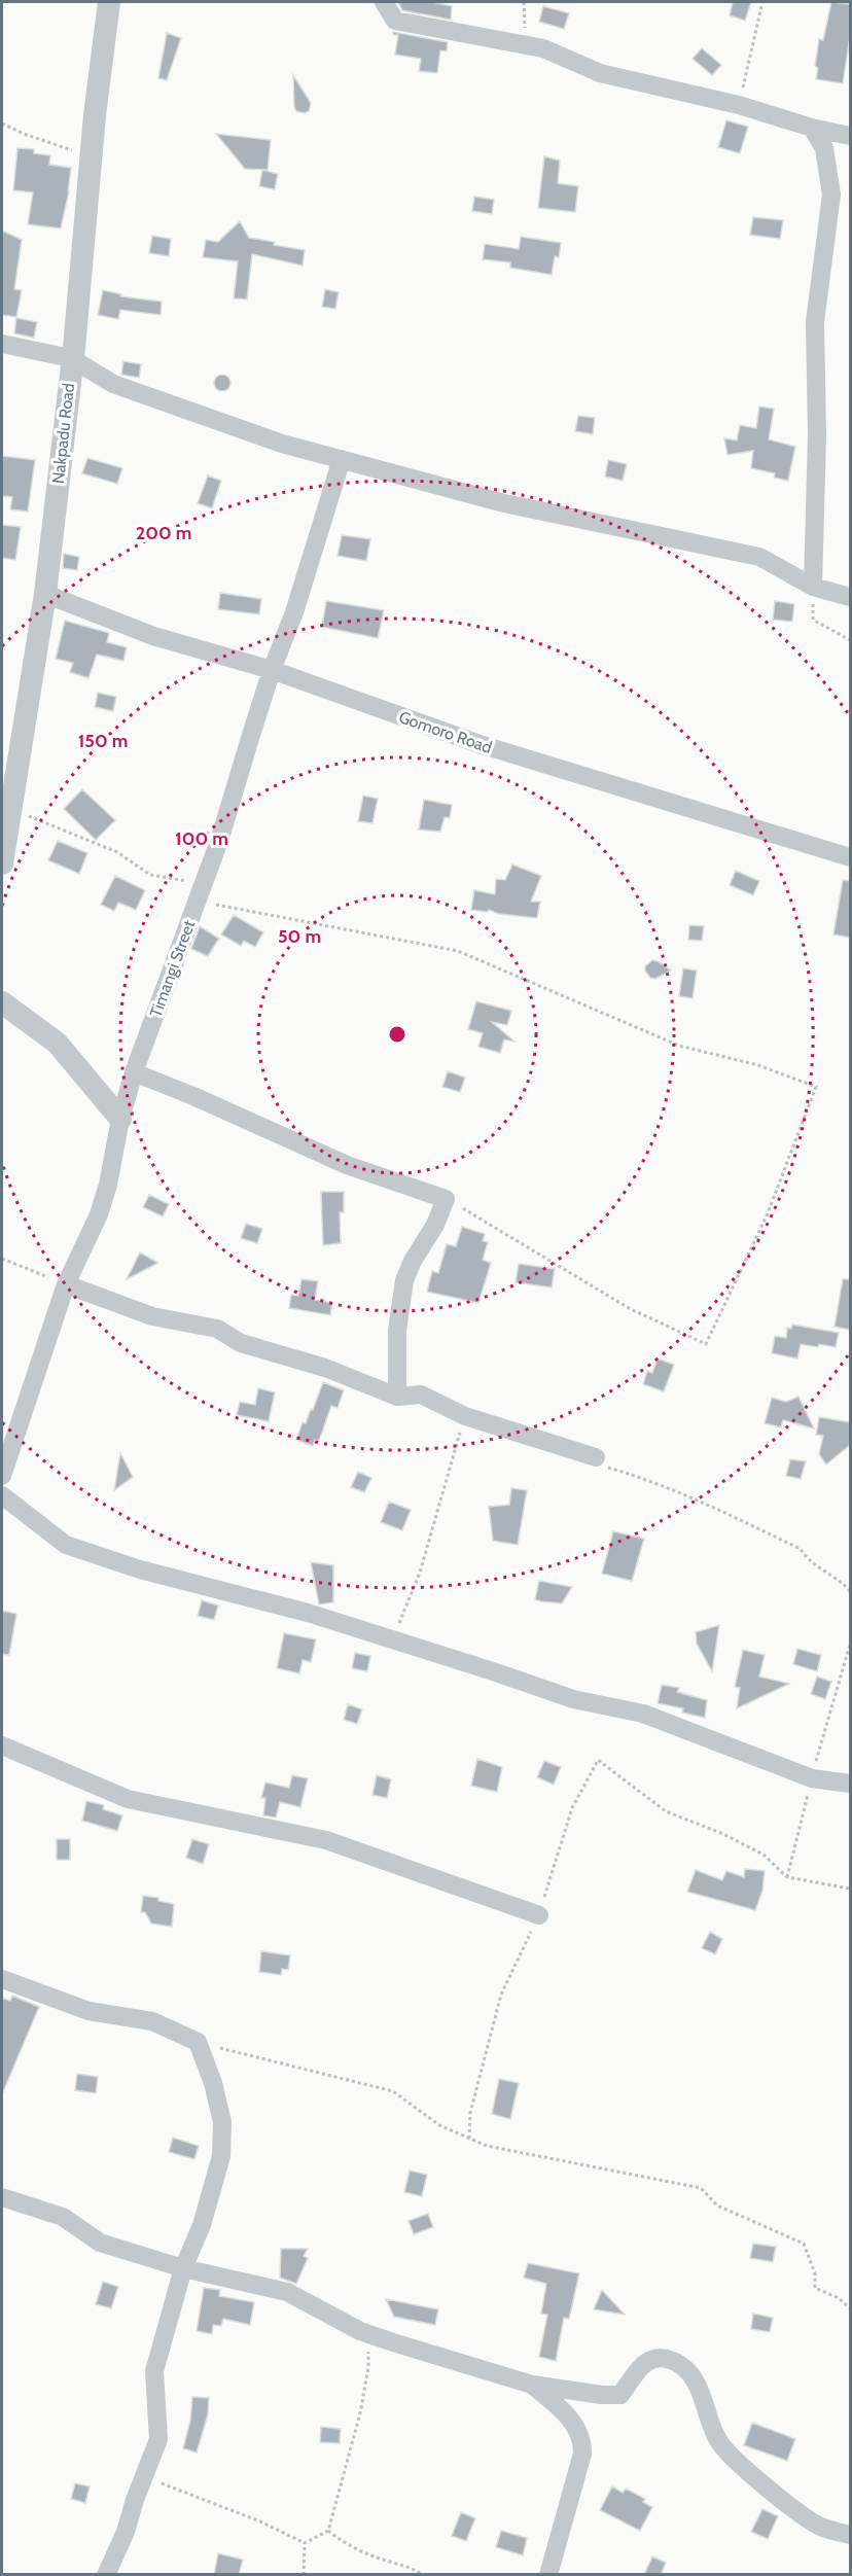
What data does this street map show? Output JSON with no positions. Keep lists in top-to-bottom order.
{
  "streets": {
    "street": ["Nakpadu Road", "Gomoro Road", "Timangi Street"]
  },
  "crossings": [
    ["Nakpadu Road", "Gomoro Road"],
    ["Gomoro Road", "Timangi Street"]
  ],
  "rings": [
    "200 m",
    "150 m",
    "100 m",
    "50 m"
  ]
}
